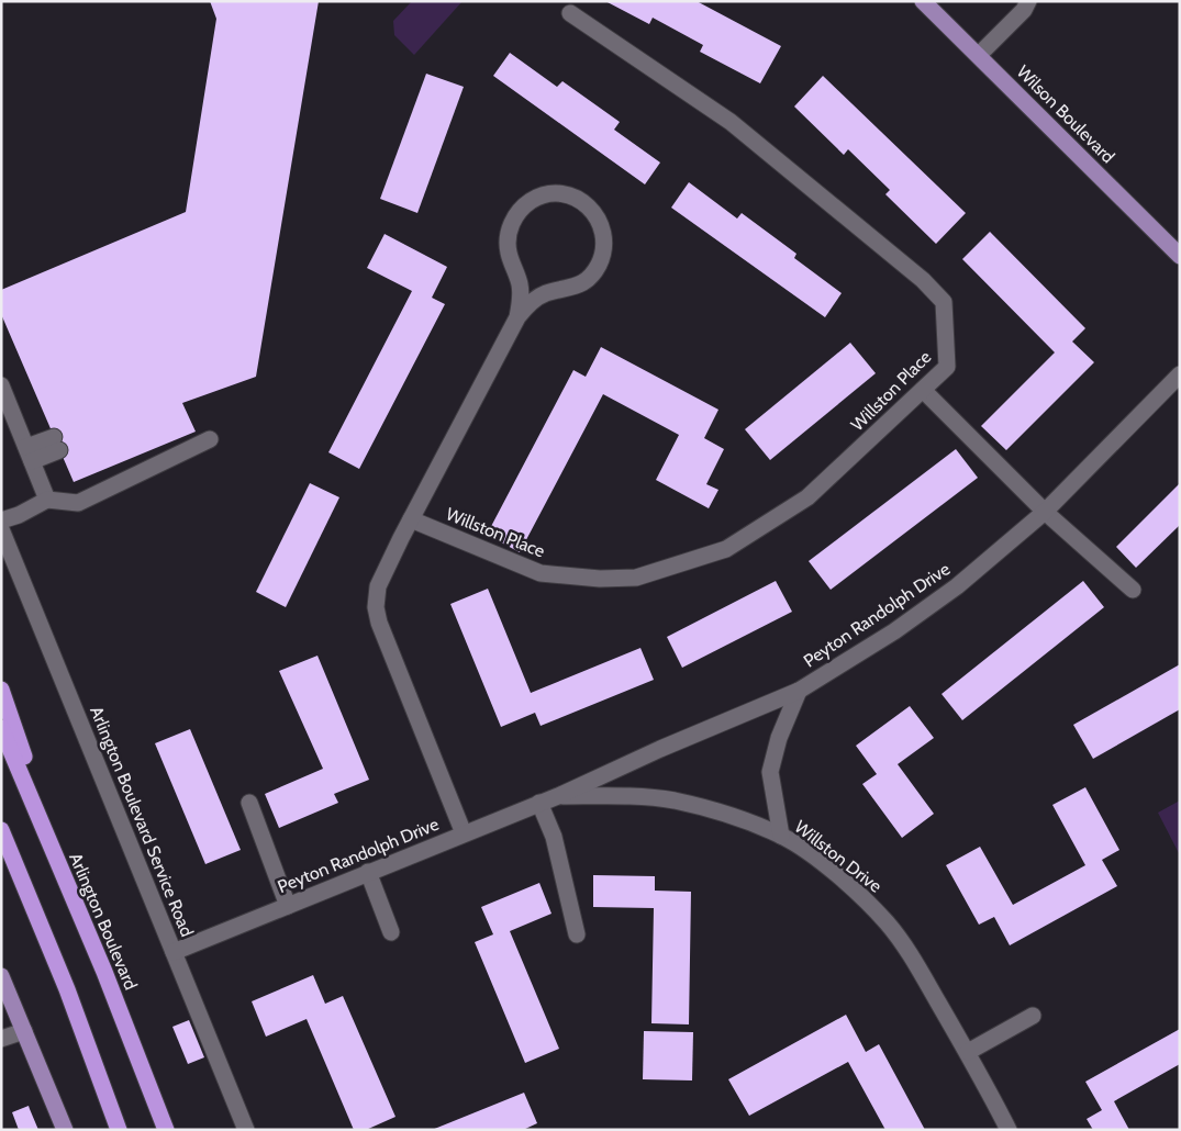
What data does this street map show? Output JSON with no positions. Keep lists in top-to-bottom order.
{
  "streets": {
    "highway": ["Arlington Boulevard"],
    "main road": ["Wilson Boulevard"],
    "street": [
      "Willston Place",
      "Peyton Randolph Drive",
      "Arlington Boulevard Service Road",
      "Willston Drive"
    ]
  },
  "crossings": [
    ["Peyton Randolph Drive", "Arlington Boulevard Service Road"],
    ["Peyton Randolph Drive", "Willston Drive"]
  ]
}
